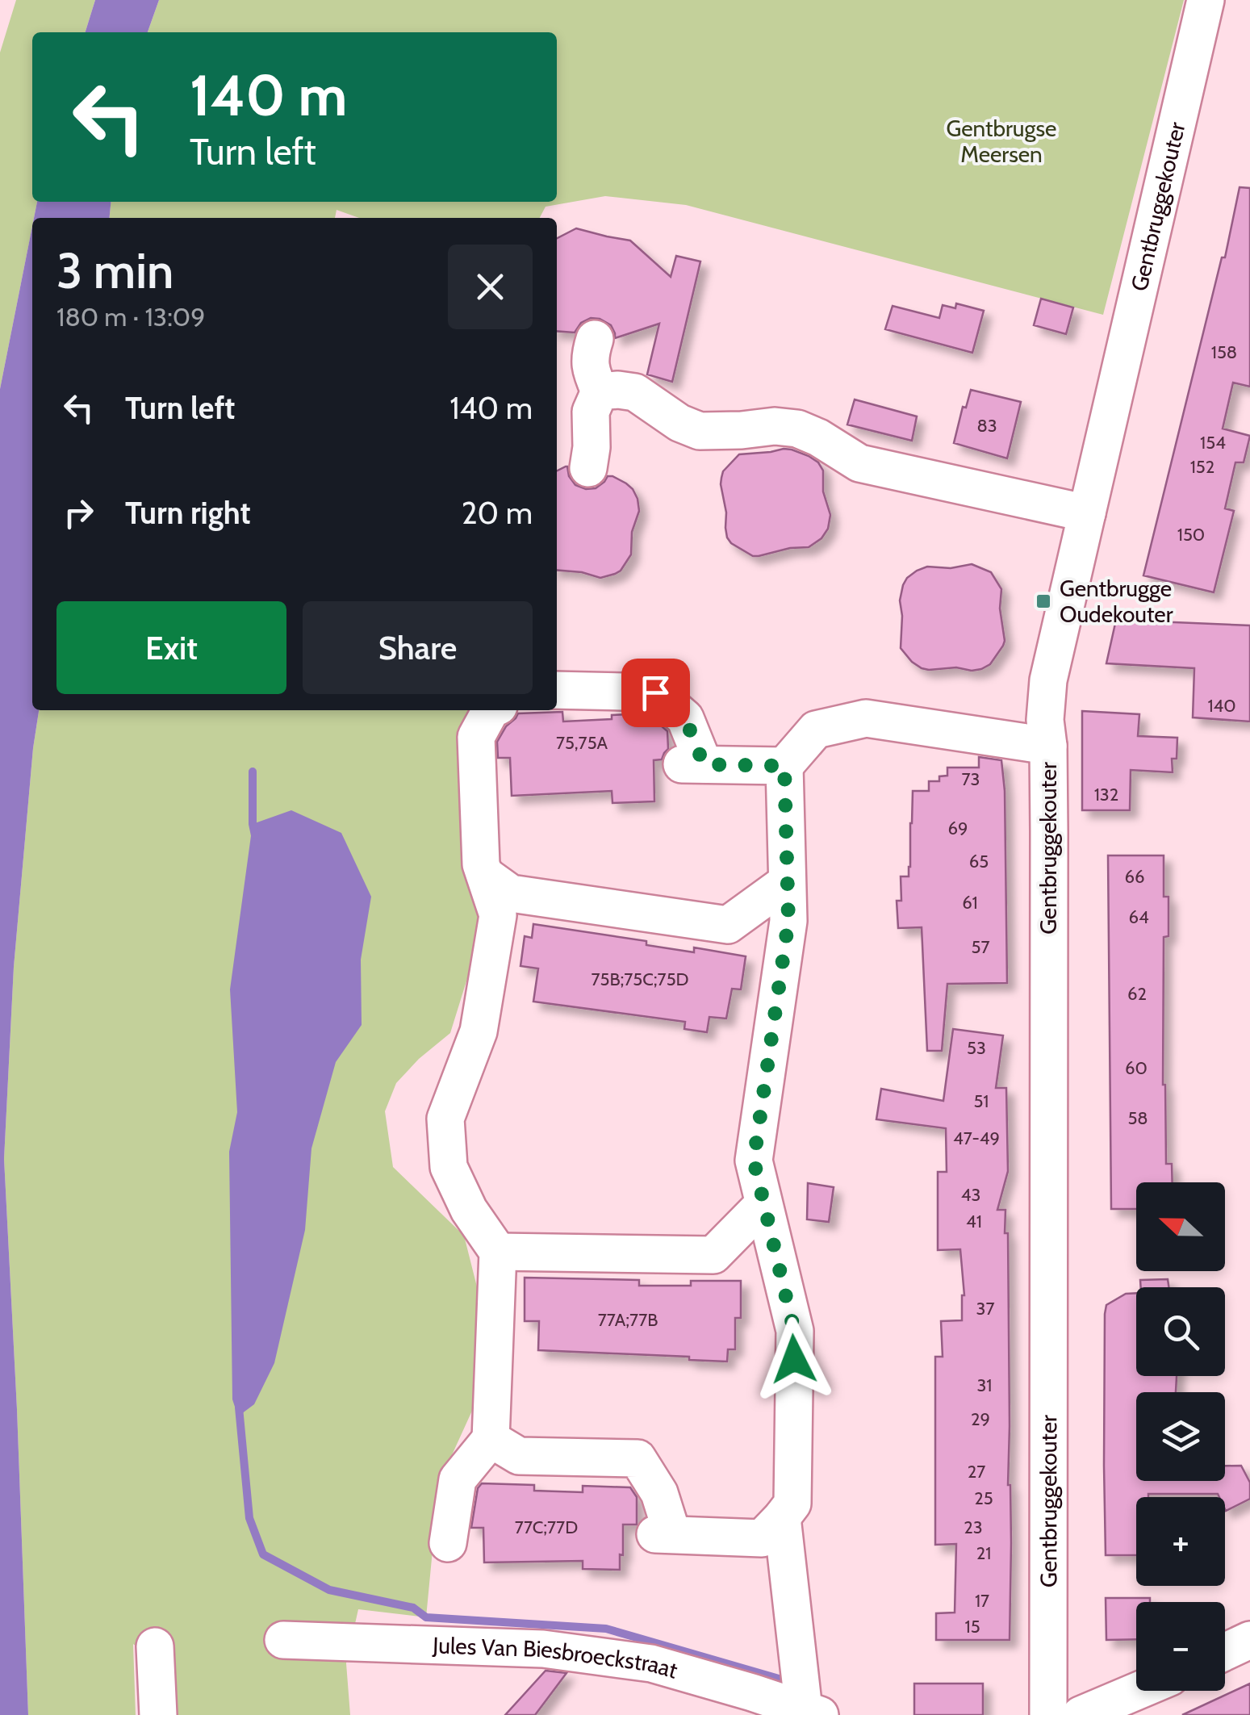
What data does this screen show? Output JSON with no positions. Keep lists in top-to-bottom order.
{
  "streets": {
    "street": ["Gentbruggekouter", "Jules Van Biesbroeckstraat"]
  },
  "parks": ["Gentbrugse Meersen"],
  "places": {
    "transit": ["Gentbrugge Oudekouter"]
  },
  "house_numbers": [
    "158",
    "83",
    "154",
    "152",
    "150",
    "140",
    "75,75A",
    "73",
    "132",
    "69",
    "65",
    "66",
    "61",
    "64",
    "57",
    "75B;75C;75D",
    "62",
    "53",
    "60",
    "51",
    "58",
    "47-49",
    "43",
    "41",
    "37",
    "77A;77B",
    "31",
    "29",
    "27",
    "25",
    "77C;77D",
    "23",
    "21",
    "17",
    "15"
  ],
  "north": "left",
  "page": {
    "turn": ["140 m", "Turn left"],
    "heading": ["3 min", "180 m · 13:09"],
    "list": [
      {
        "name": "Turn left",
        "value": "140 m"
      },
      {
        "name": "Turn right",
        "value": "20 m"
      }
    ],
    "buttons": ["Exit", "Share"],
    "map_buttons": ["+", "−"]
  }
}
